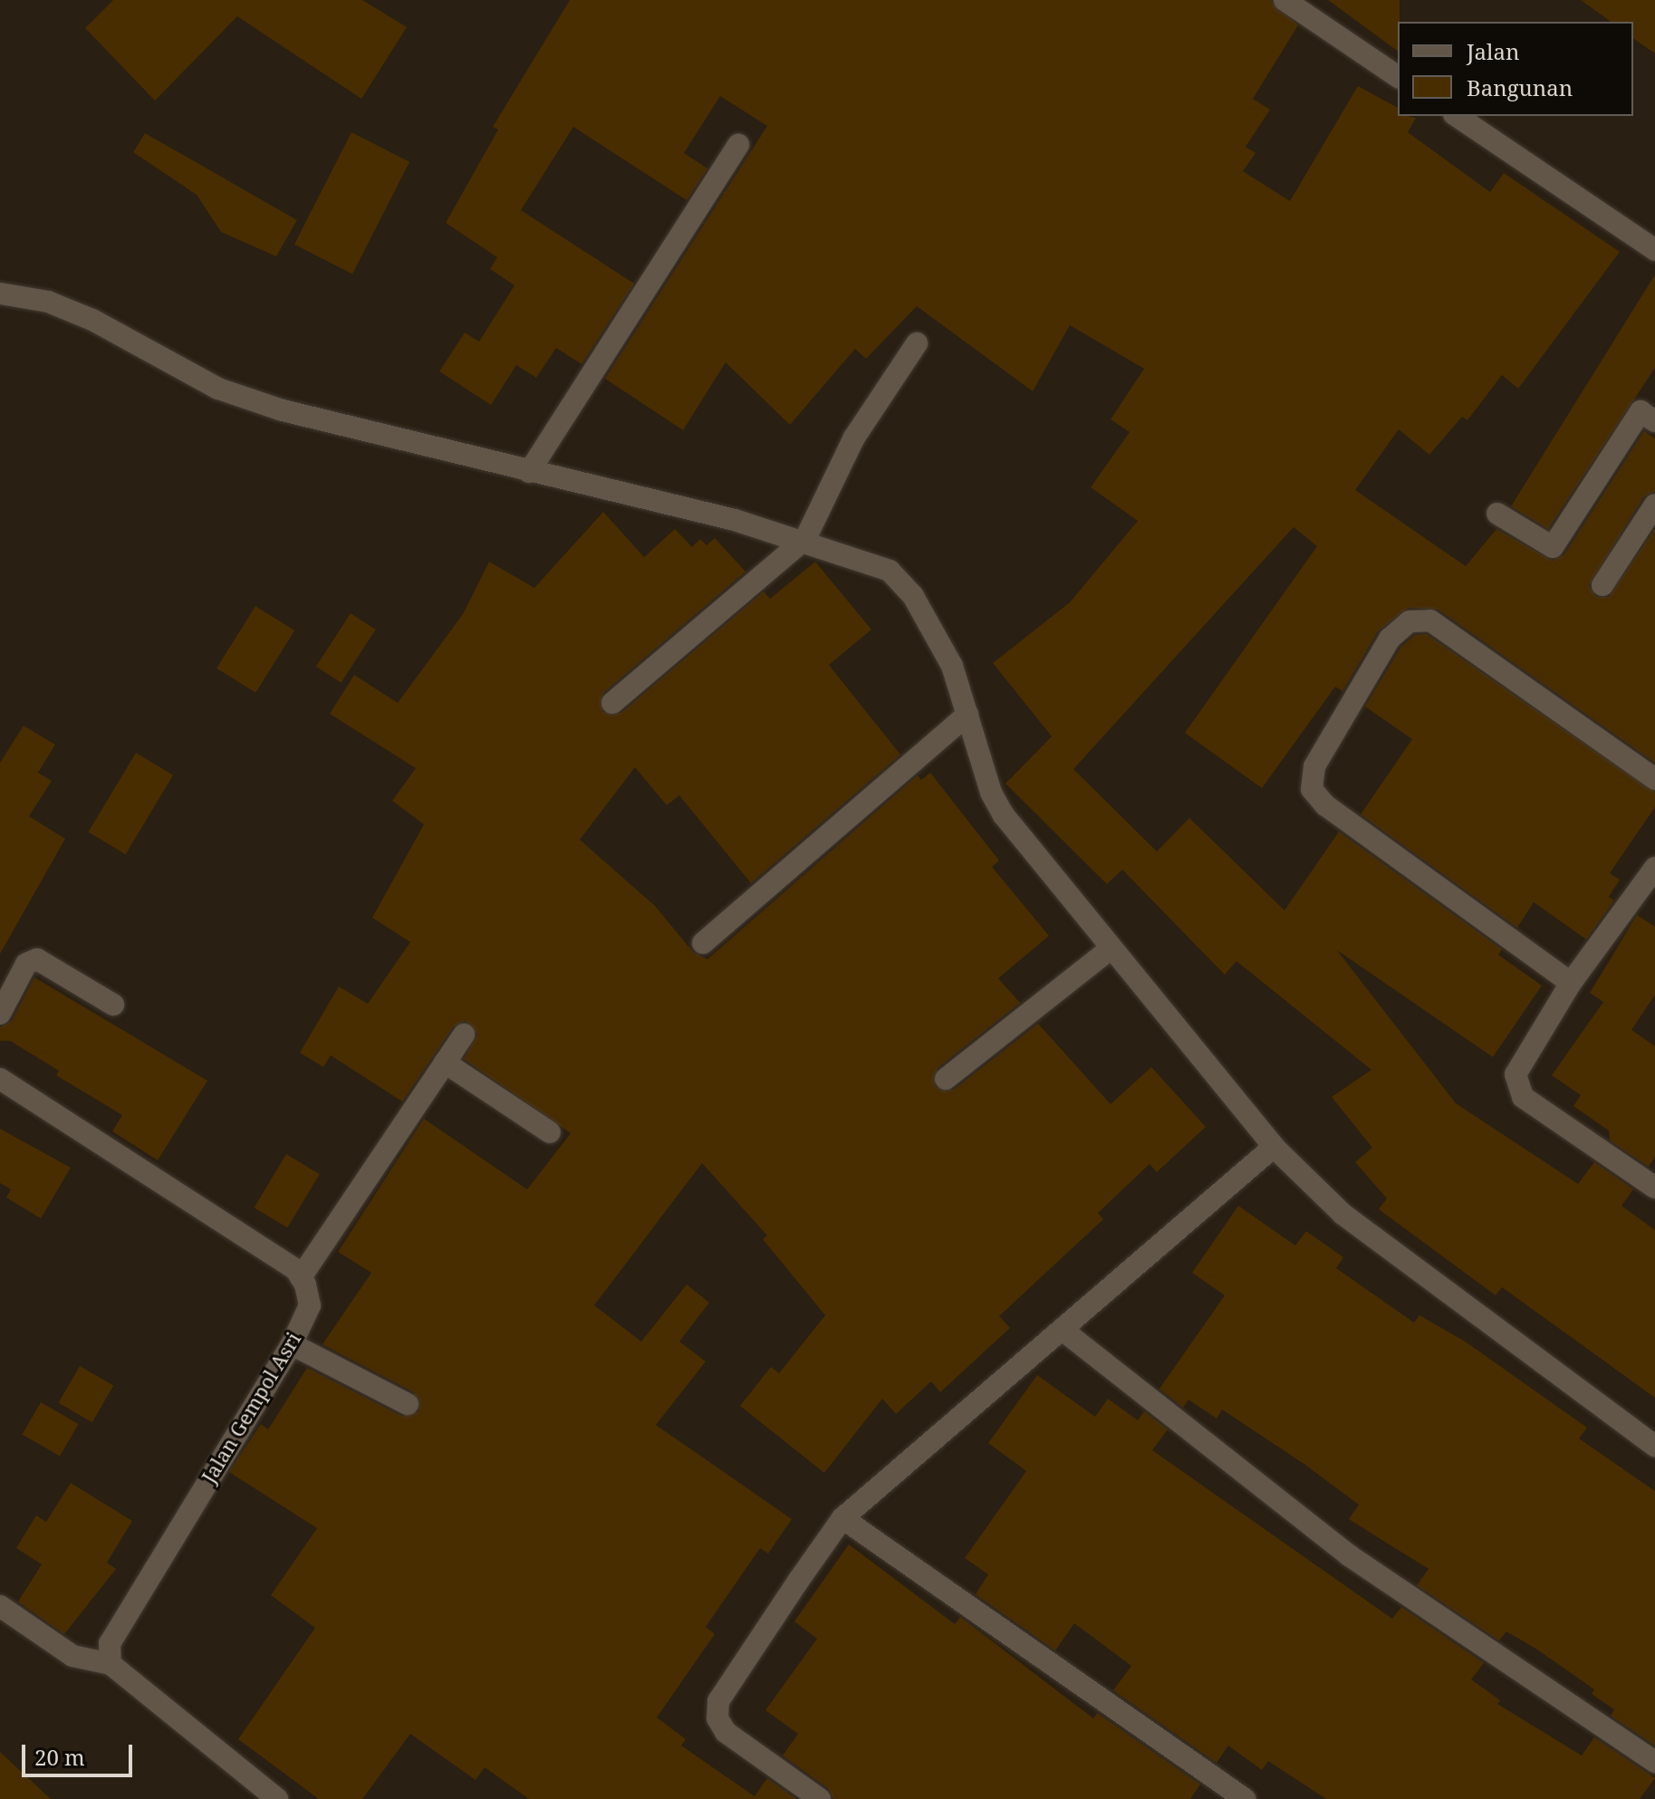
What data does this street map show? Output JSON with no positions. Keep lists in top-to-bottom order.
{
  "streets": {
    "street": ["Jalan Gempol Asri"]
  },
  "legend": ["Jalan", "Bangunan"],
  "scale_bar": "20 m"
}
